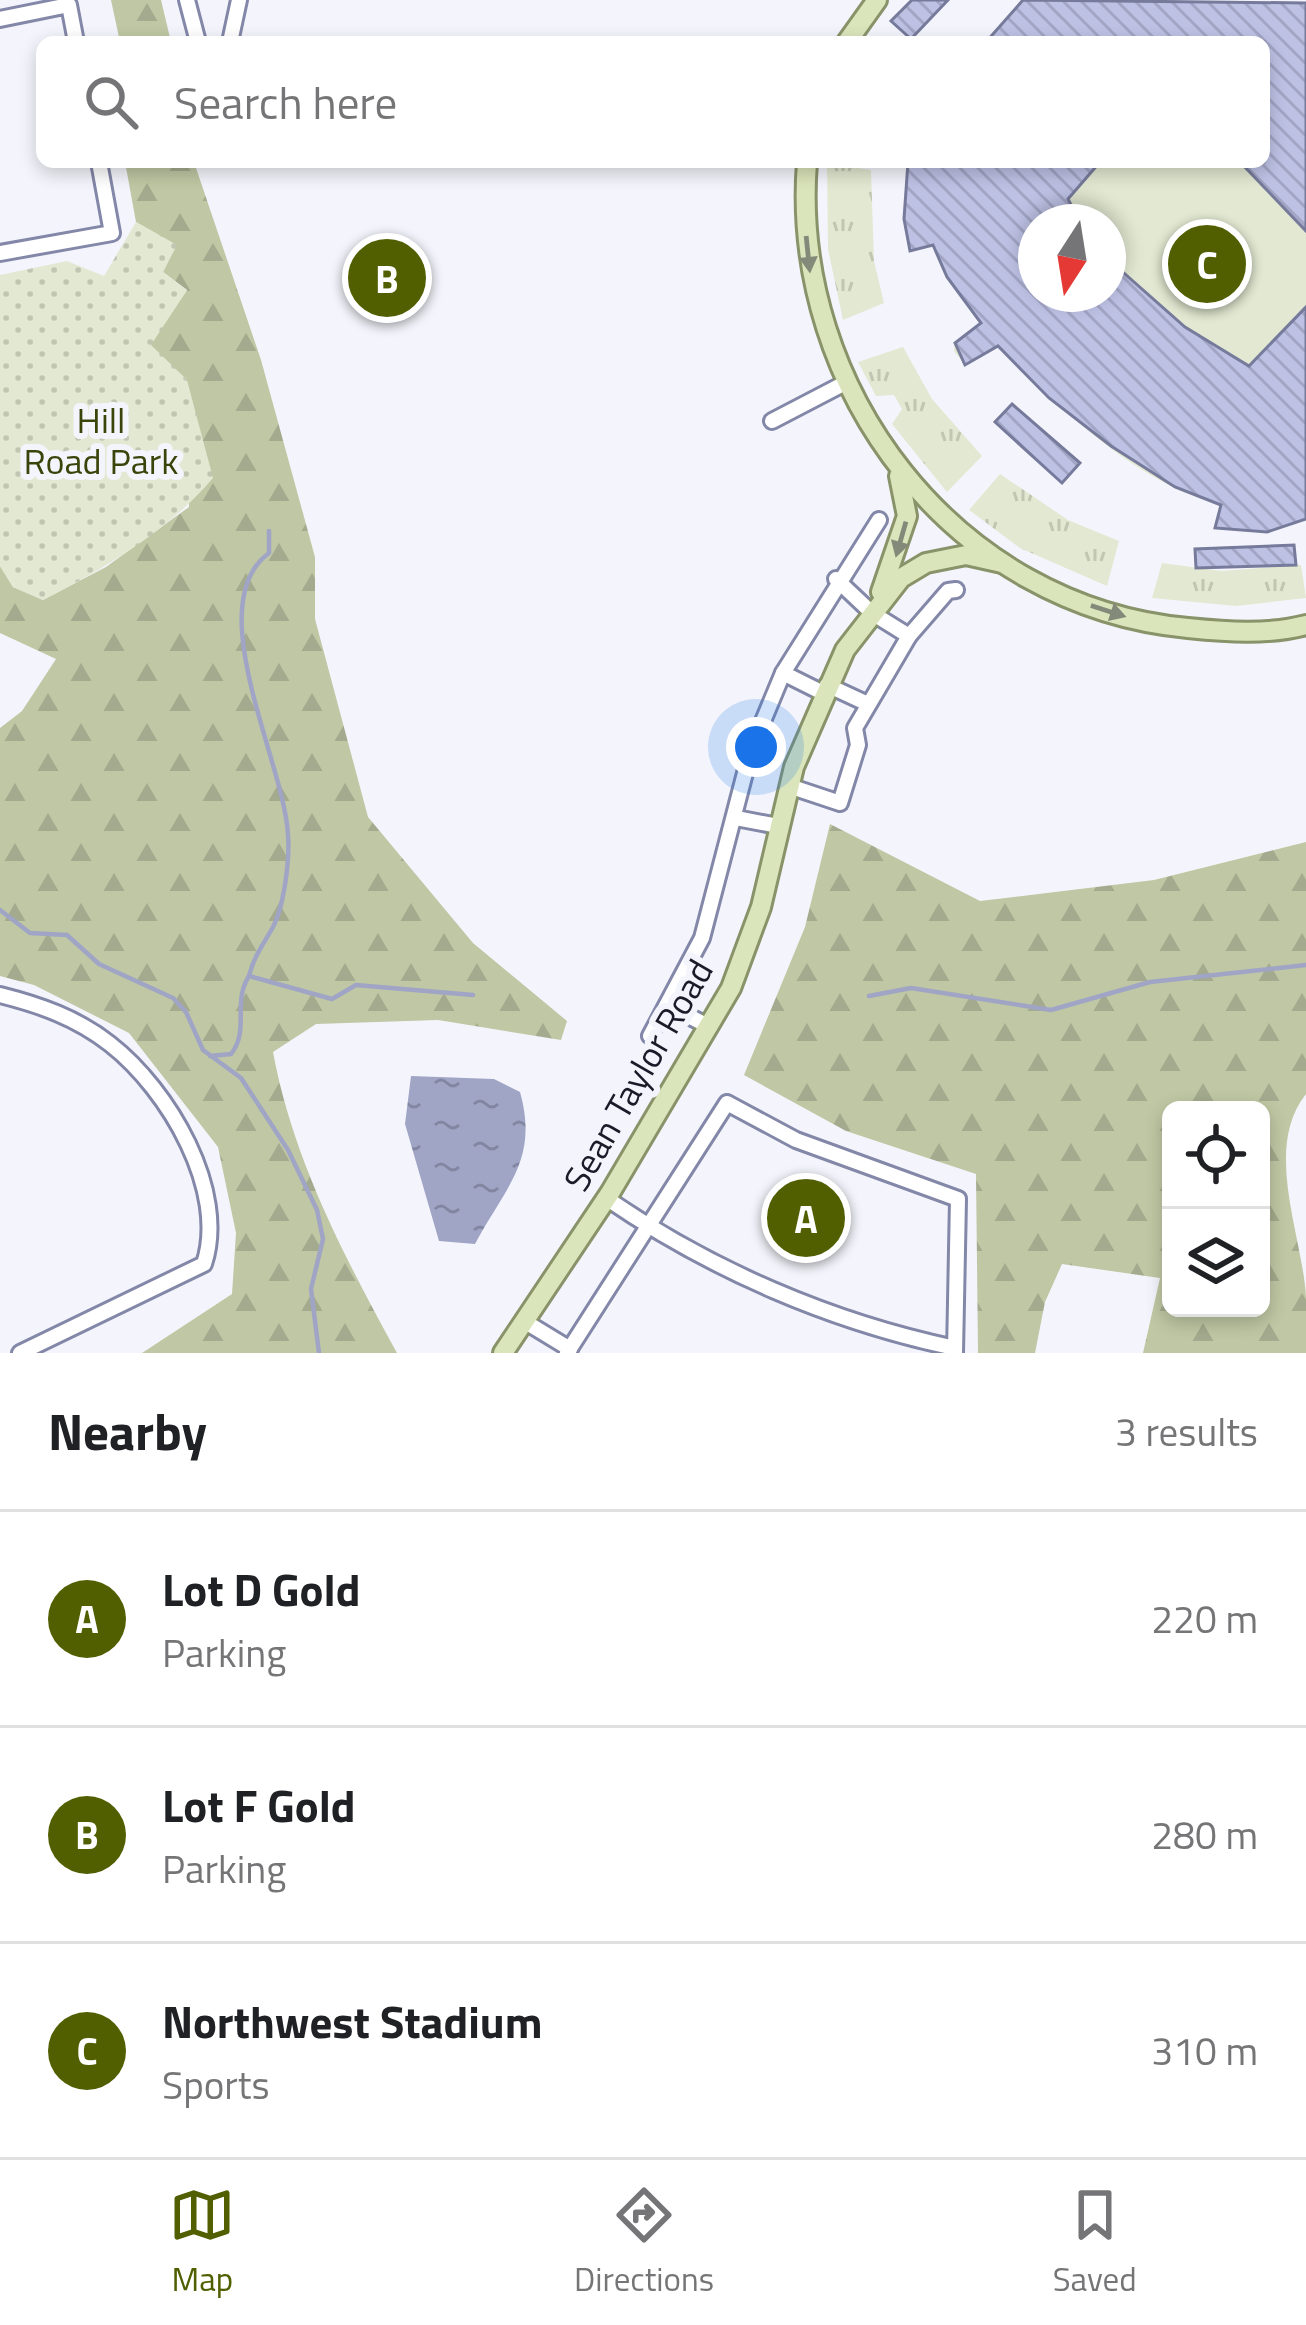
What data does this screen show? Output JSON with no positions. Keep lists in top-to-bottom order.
{
  "streets": {
    "main road": ["Sean Taylor Road"]
  },
  "parks": ["Hill Road Park"],
  "north": "bottom",
  "page": {
    "search": "Search here",
    "pins": ["C", "B", "A"],
    "heading": ["Nearby", "3 results"],
    "list": [
      {
        "mark": "A",
        "name": "Lot D Gold",
        "note": "Parking",
        "value": "220 m"
      },
      {
        "mark": "B",
        "name": "Lot F Gold",
        "note": "Parking",
        "value": "280 m"
      },
      {
        "mark": "C",
        "name": "Northwest Stadium",
        "note": "Sports",
        "value": "310 m"
      }
    ],
    "nav": ["Map", "Directions", "Saved"]
  }
}
